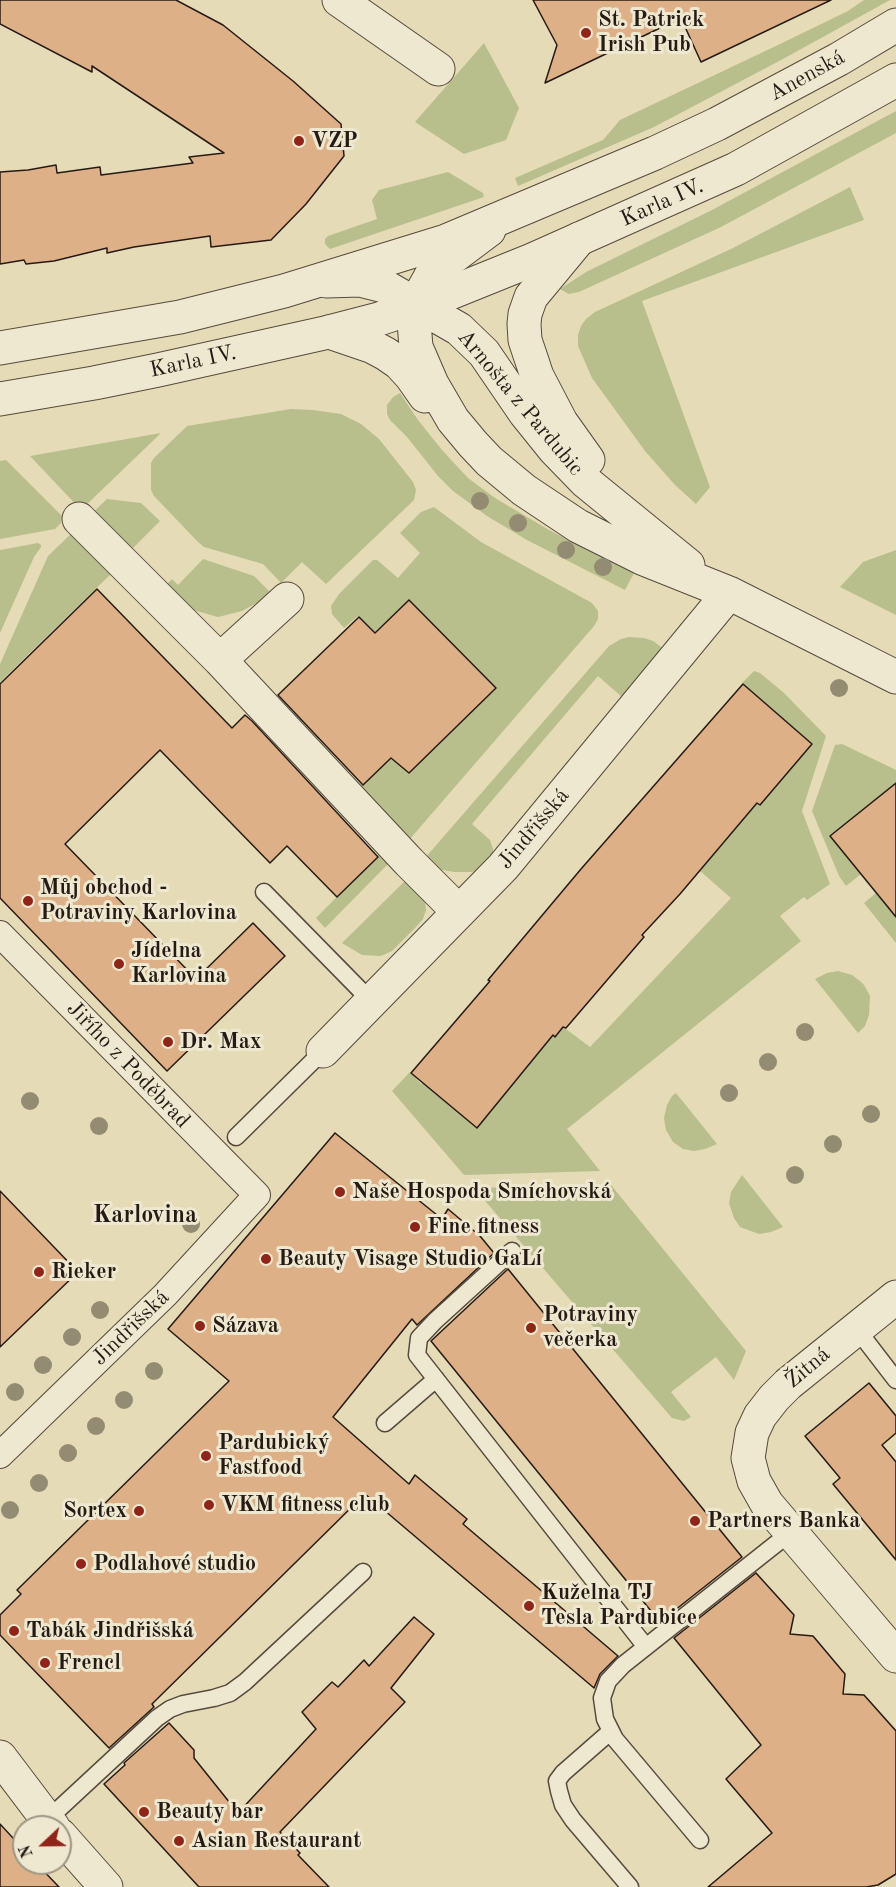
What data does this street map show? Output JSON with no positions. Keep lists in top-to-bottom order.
{
  "streets": {
    "street": [
      "Anenská",
      "Karla IV.",
      "Arnošta z Pardubic",
      "Jindřišská",
      "Jiřího z Poděbrad",
      "Žitná"
    ]
  },
  "crossings": [
    ["Anenská", "Karla IV."],
    ["Karla IV.", "Arnošta z Pardubic"],
    ["Arnošta z Pardubic", "Jindřišská"],
    ["Jindřišská", "Jiřího z Poděbrad"]
  ],
  "districts": ["Karlovina"],
  "places": [
    "St. Patrick Irish Pub",
    "VZP",
    "Můj obchod - Potraviny Karlovina",
    "Jídelna Karlovina",
    "Dr. Max",
    "Naše Hospoda Smíchovská",
    "Fine fitness",
    "Beauty Visage Studio GaLí",
    "Rieker",
    "Sázava",
    "Potraviny večerka",
    "Pardubický Fastfood",
    "VKM fitness club",
    "Sortex",
    "Partners Banka",
    "Podlahové studio",
    "Kuželna TJ Tesla Pardubice",
    "Tabák Jindřišská",
    "Frencl",
    "Beauty bar",
    "Asian Restaurant"
  ],
  "north": "left"
}
